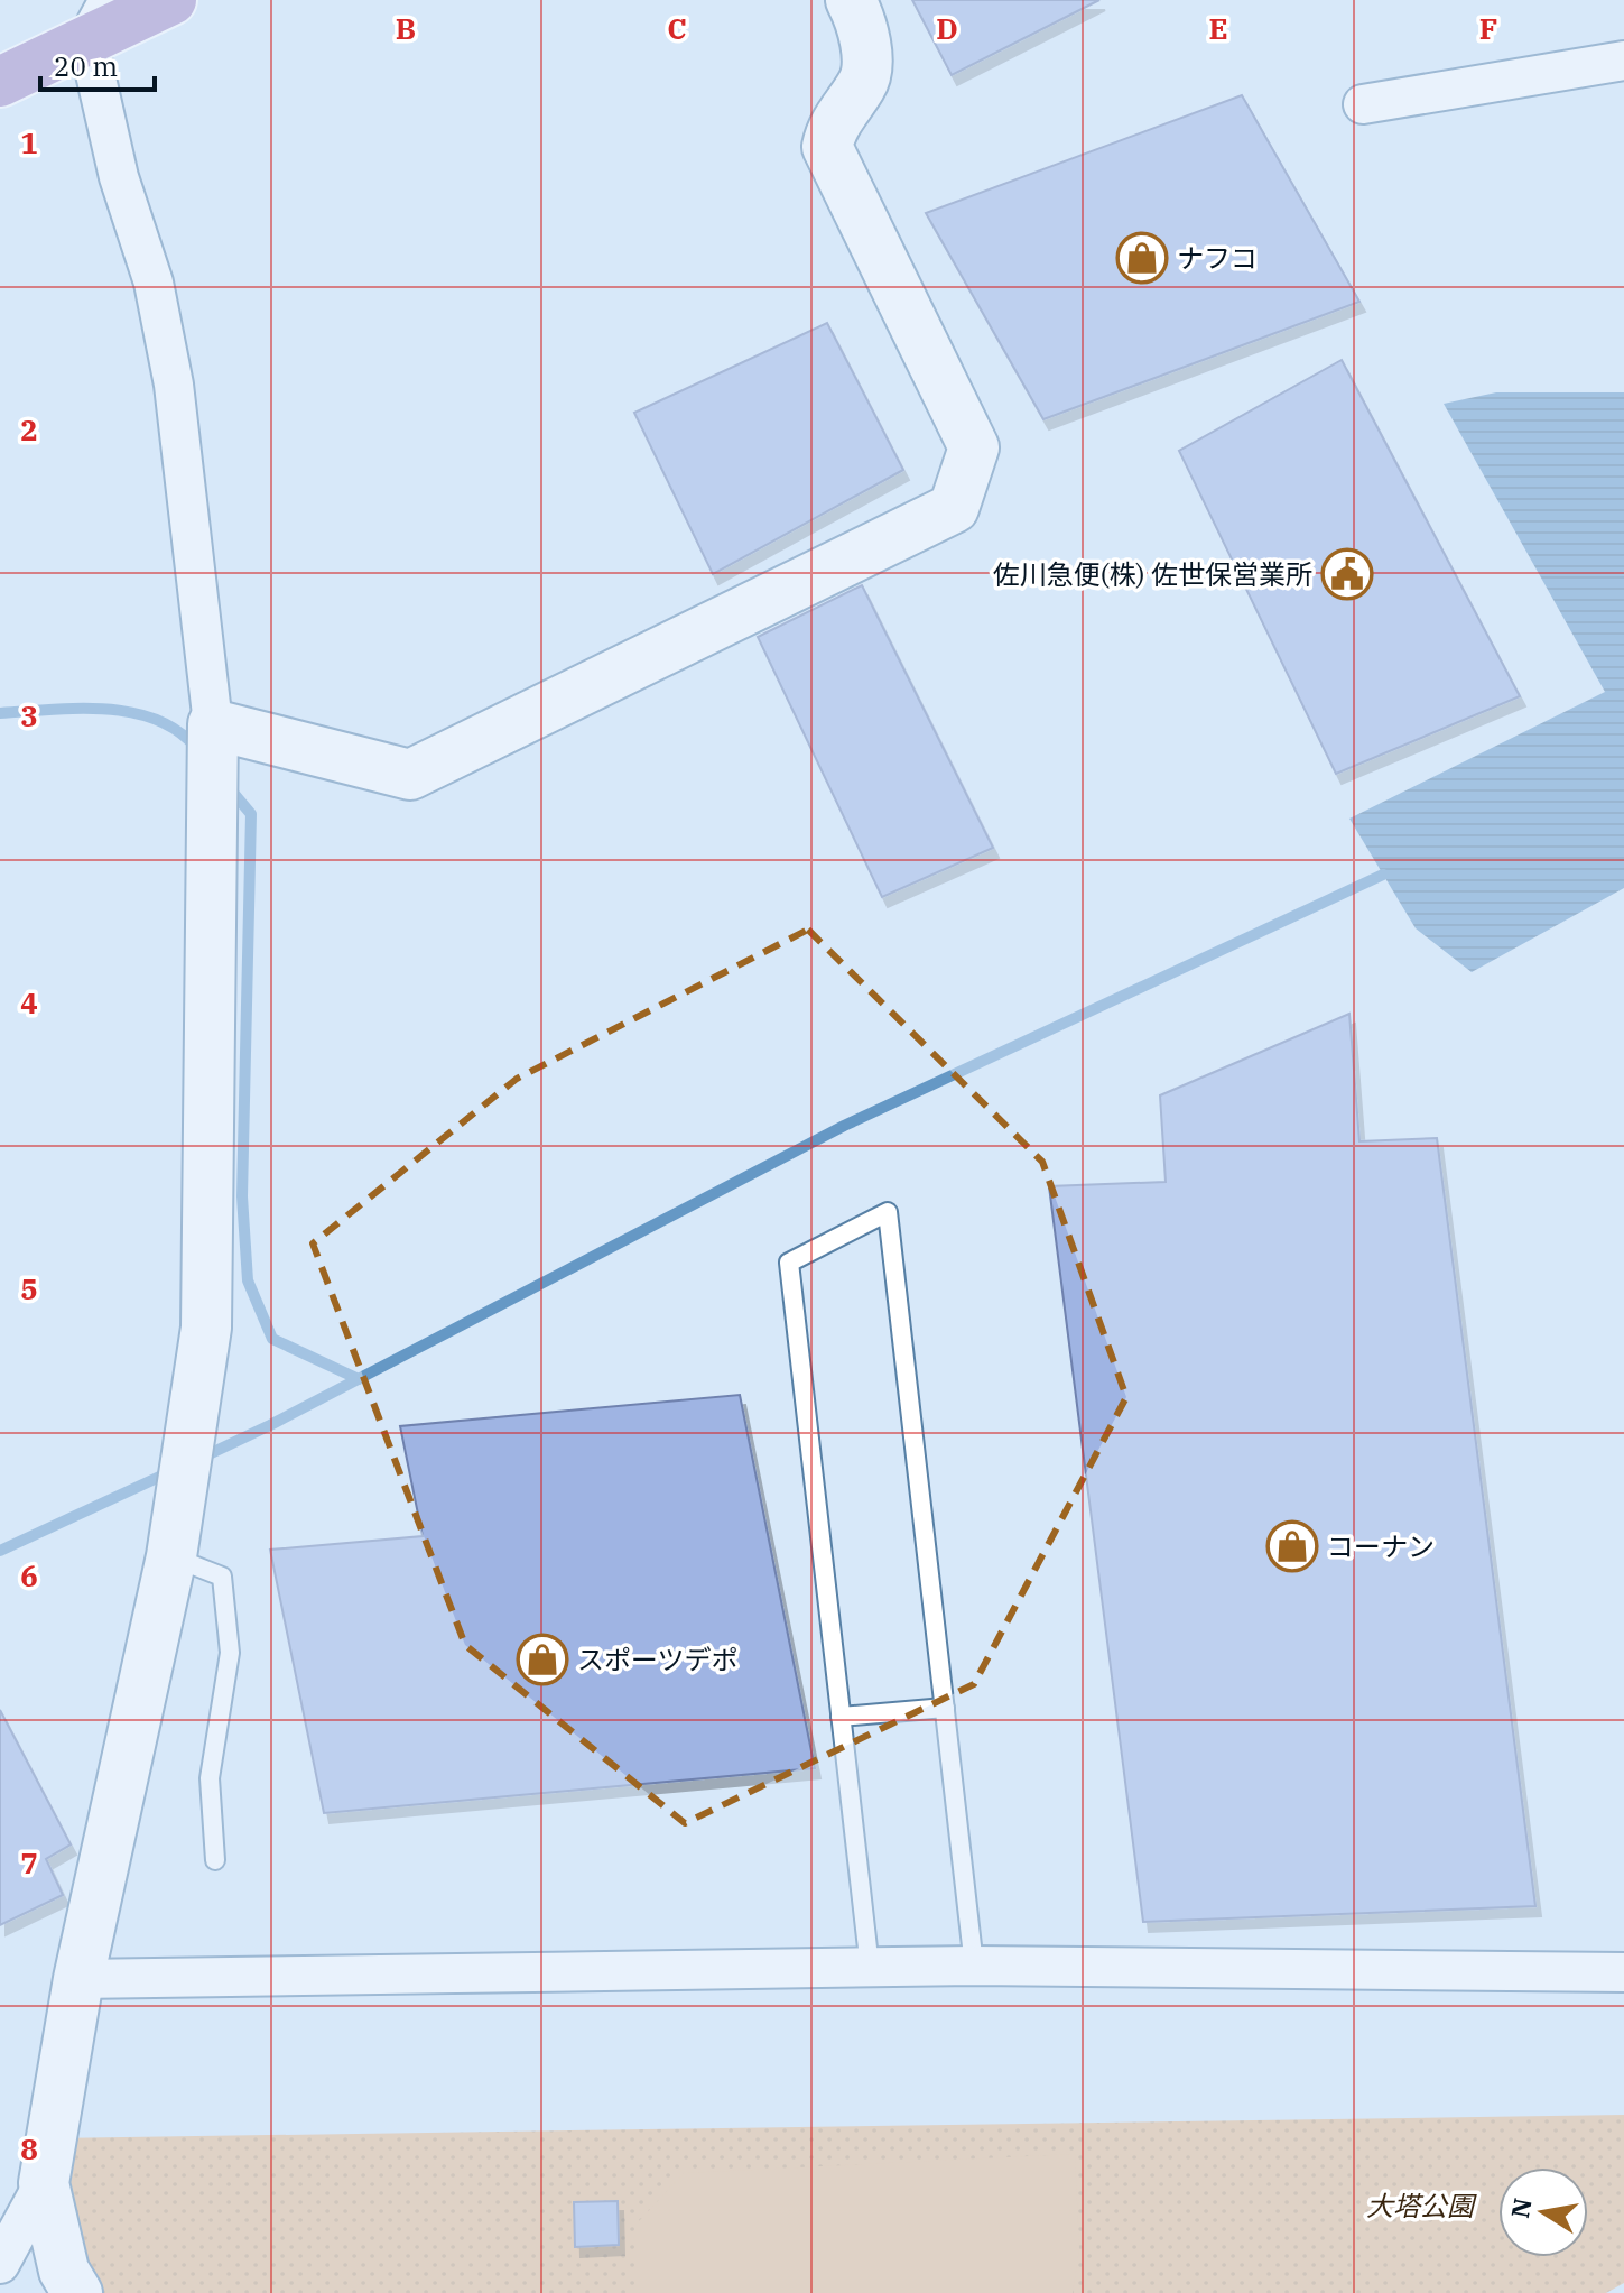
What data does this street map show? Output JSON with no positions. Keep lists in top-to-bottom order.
{
  "parks": ["大塔公園"],
  "places": {
    "shop": ["ナフコ", "コーナン", "スポーツデポ"],
    "public building": ["佐川急便(株) 佐世保営業所"]
  },
  "scale_bar": "20 m",
  "north": "left",
  "grid": {
    "columns": [
      "B",
      "C",
      "D",
      "E",
      "F"
    ],
    "rows": [
      "1",
      "2",
      "3",
      "4",
      "5",
      "6",
      "7",
      "8"
    ]
  }
}
